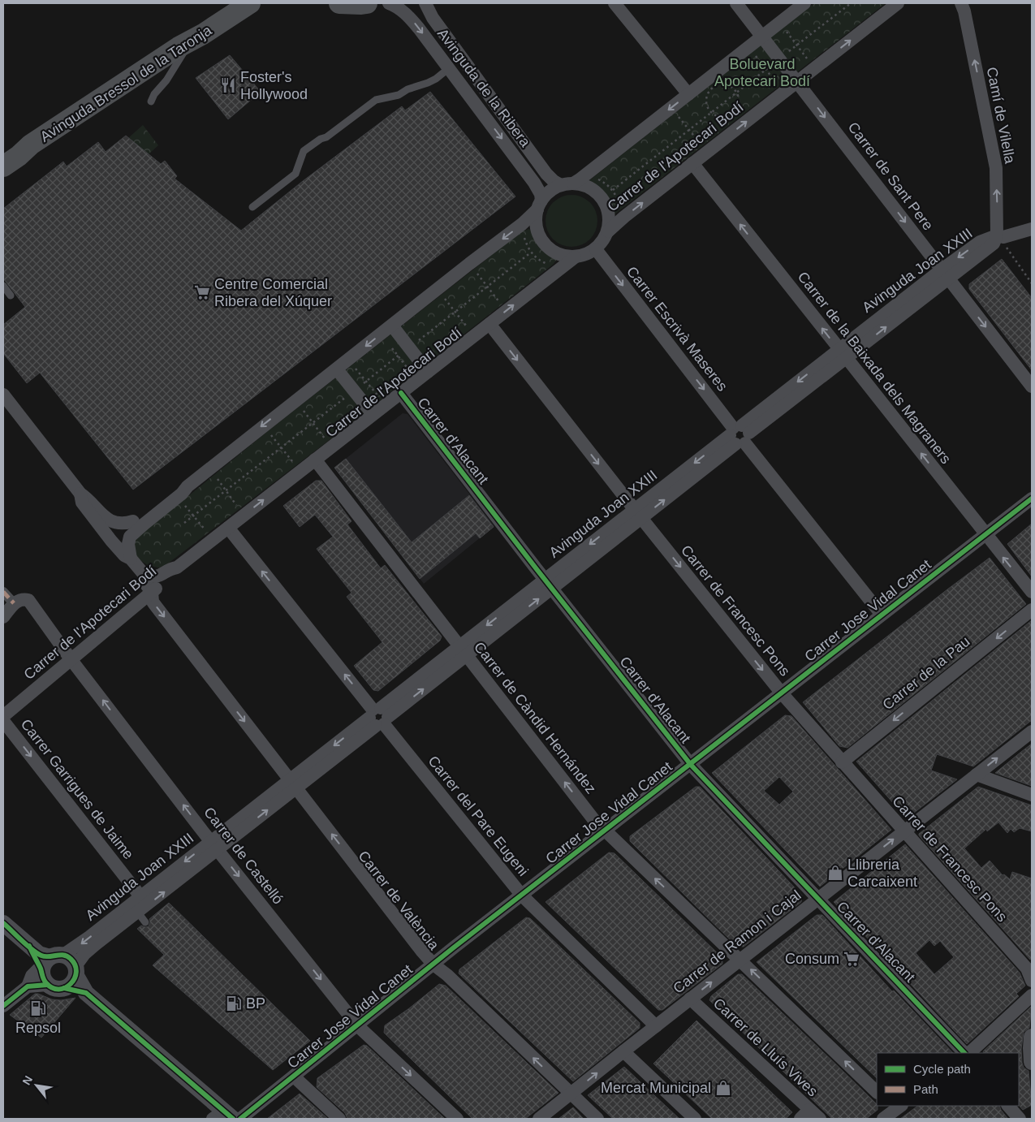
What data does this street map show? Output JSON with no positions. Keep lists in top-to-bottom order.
{
  "streets": {
    "main road": ["Avinguda Bressol de la Taronja"],
    "street": [
      "Avinguda de la Ribera",
      "Camí de Vilella",
      "Carrer de l'Apotecari Bodí",
      "Carrer de Sant Pere",
      "Avinguda Joan XXIII",
      "Carrer Escrivà Maseres",
      "Carrer de la Baixada dels Magraners",
      "Carrer d'Alacant",
      "Carrer de Francesc Pons",
      "Carrer Jose Vidal Canet",
      "Carrer de la Pau",
      "Carrer de Càndid Hernández",
      "Carrer Garrigues de Jaime",
      "Carrer del Pare Eugeni",
      "Carrer de Castelló",
      "Carrer de València",
      "Carrer de Ramon i Cajal",
      "Carrer de Lluís Vives"
    ]
  },
  "crossings": [
    ["Avinguda de la Ribera", "Carrer de l'Apotecari Bodí"],
    ["Avinguda de la Ribera", "Carrer Escrivà Maseres"],
    ["Camí de Vilella", "Avinguda Joan XXIII"],
    ["Carrer de l'Apotecari Bodí", "Carrer de Sant Pere"],
    ["Carrer de l'Apotecari Bodí", "Carrer Escrivà Maseres"],
    ["Carrer de l'Apotecari Bodí", "Carrer de la Baixada dels Magraners"],
    ["Carrer de l'Apotecari Bodí", "Carrer d'Alacant"],
    ["Carrer de l'Apotecari Bodí", "Carrer de Francesc Pons"],
    ["Carrer de l'Apotecari Bodí", "Carrer de Càndid Hernández"],
    ["Carrer de l'Apotecari Bodí", "Carrer del Pare Eugeni"],
    ["Carrer de l'Apotecari Bodí", "Carrer de Castelló"],
    ["Carrer de l'Apotecari Bodí", "Carrer de València"],
    ["Carrer de Sant Pere", "Avinguda Joan XXIII"],
    ["Avinguda Joan XXIII", "Carrer Escrivà Maseres"],
    ["Avinguda Joan XXIII", "Carrer de la Baixada dels Magraners"],
    ["Avinguda Joan XXIII", "Carrer d'Alacant"],
    ["Avinguda Joan XXIII", "Carrer de Francesc Pons"],
    ["Avinguda Joan XXIII", "Carrer de Càndid Hernández"],
    ["Avinguda Joan XXIII", "Carrer Garrigues de Jaime"],
    ["Avinguda Joan XXIII", "Carrer del Pare Eugeni"],
    ["Avinguda Joan XXIII", "Carrer de Castelló"],
    ["Avinguda Joan XXIII", "Carrer de València"],
    ["Carrer Escrivà Maseres", "Carrer Jose Vidal Canet"],
    ["Carrer de la Baixada dels Magraners", "Carrer Jose Vidal Canet"],
    ["Carrer d'Alacant", "Carrer Jose Vidal Canet"],
    ["Carrer d'Alacant", "Carrer de Ramon i Cajal"],
    ["Carrer de Francesc Pons", "Carrer Jose Vidal Canet"],
    ["Carrer de Francesc Pons", "Carrer de la Pau"],
    ["Carrer de Francesc Pons", "Carrer de Ramon i Cajal"],
    ["Carrer Jose Vidal Canet", "Carrer de Càndid Hernández"],
    ["Carrer Jose Vidal Canet", "Carrer del Pare Eugeni"],
    ["Carrer Jose Vidal Canet", "Carrer de Castelló"],
    ["Carrer Jose Vidal Canet", "Carrer de València"],
    ["Carrer de Càndid Hernández", "Carrer de Ramon i Cajal"],
    ["Carrer del Pare Eugeni", "Carrer de Ramon i Cajal"],
    ["Carrer de València", "Carrer de Ramon i Cajal"],
    ["Carrer de Ramon i Cajal", "Carrer de Lluís Vives"]
  ],
  "one_way": [
    "Camí de Vilella",
    "Carrer de Sant Pere",
    "Carrer Escrivà Maseres",
    "Carrer de la Baixada dels Magraners",
    "Carrer de Francesc Pons",
    "Carrer de la Pau",
    "Carrer de Càndid Hernández",
    "Carrer Garrigues de Jaime",
    "Carrer del Pare Eugeni",
    "Carrer de Ramon i Cajal"
  ],
  "parks": ["Boluevard Apotecari Bodí"],
  "places": {
    "restaurant": ["Foster's Hollywood"],
    "supermarket": ["Centre Comercial Ribera del Xúquer", "Consum"],
    "shop": ["Llibreria Carcaixent", "Mercat Municipal"],
    "fuel station": ["BP", "Repsol"]
  },
  "legend": ["Cycle path", "Path"],
  "north": "top left"
}
